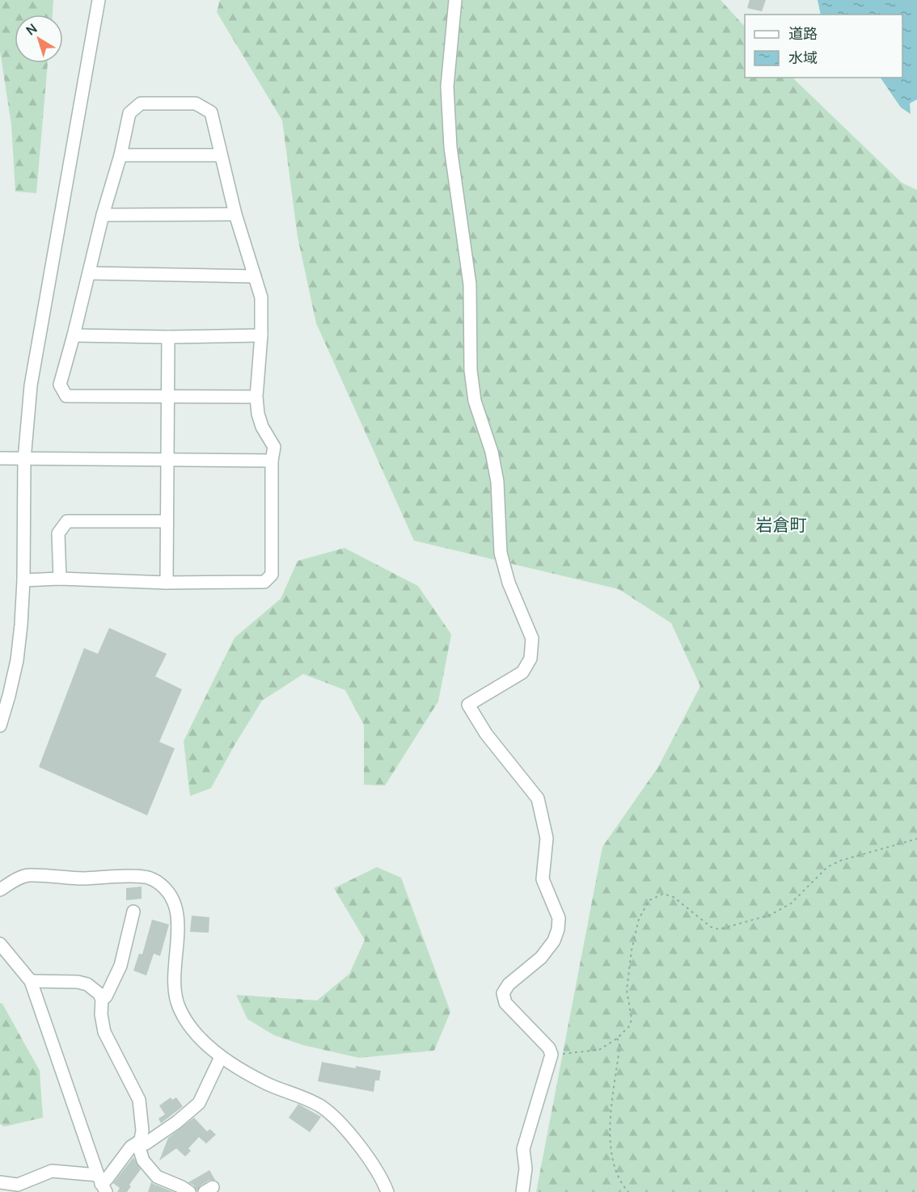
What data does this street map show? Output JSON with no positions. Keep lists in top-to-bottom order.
{
  "districts": ["岩倉町"],
  "legend": ["道路", "水域"],
  "north": "top left"
}
